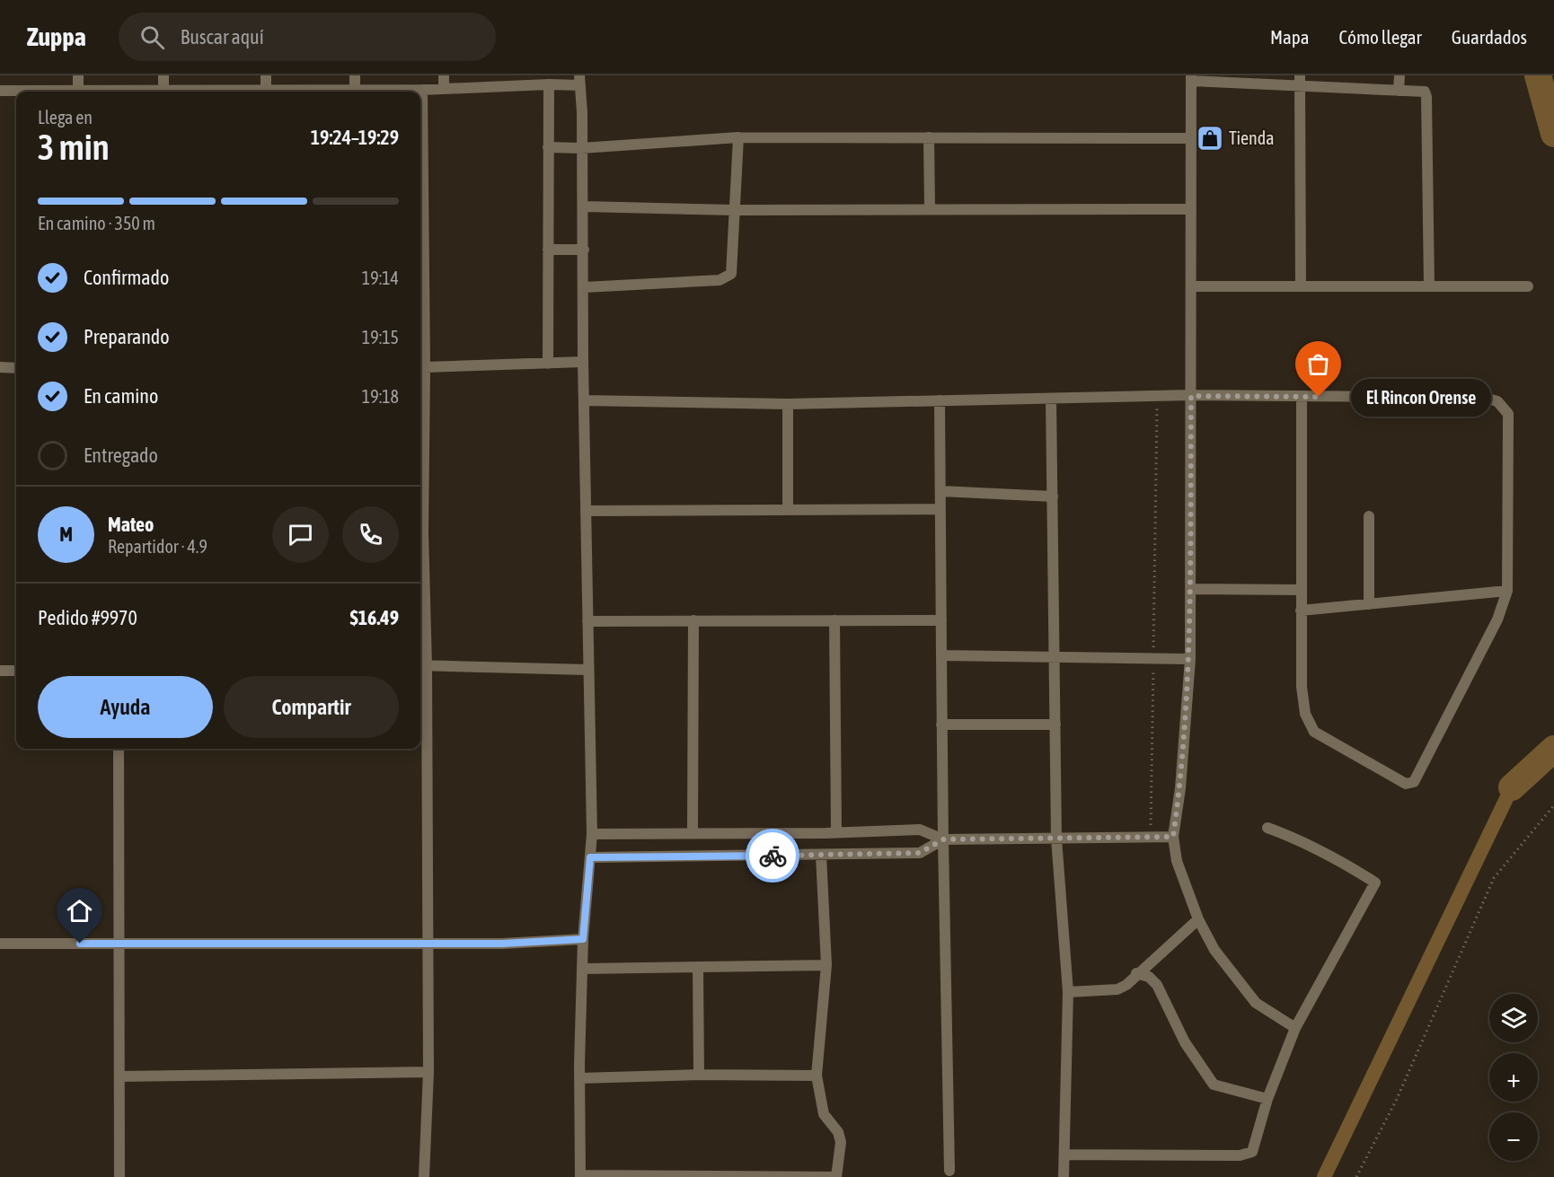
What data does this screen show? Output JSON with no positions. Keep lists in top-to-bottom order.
{
  "places": {
    "shop": ["Tienda"],
    "other": ["El Rincon Orense"]
  },
  "page": {
    "header": "Zuppa",
    "search": "Buscar aquí",
    "nav": ["Mapa", "Cómo llegar", "Guardados"],
    "heading": ["3 min", "Llega en", "19:24–19:29"],
    "panel": [
      "Mateo",
      "Repartidor · 4.9",
      "Pedido #9970",
      "$16.49"
    ],
    "bar": "En camino · 350 m",
    "list": [
      ["Confirmado", "19:14"],
      ["Preparando", "19:15"],
      ["En camino", "19:18"],
      "Entregado"
    ],
    "bubble": "El Rincon Orense",
    "round": "M",
    "buttons": ["Ayuda", "Compartir"],
    "map_buttons": ["+", "−"]
  }
}
